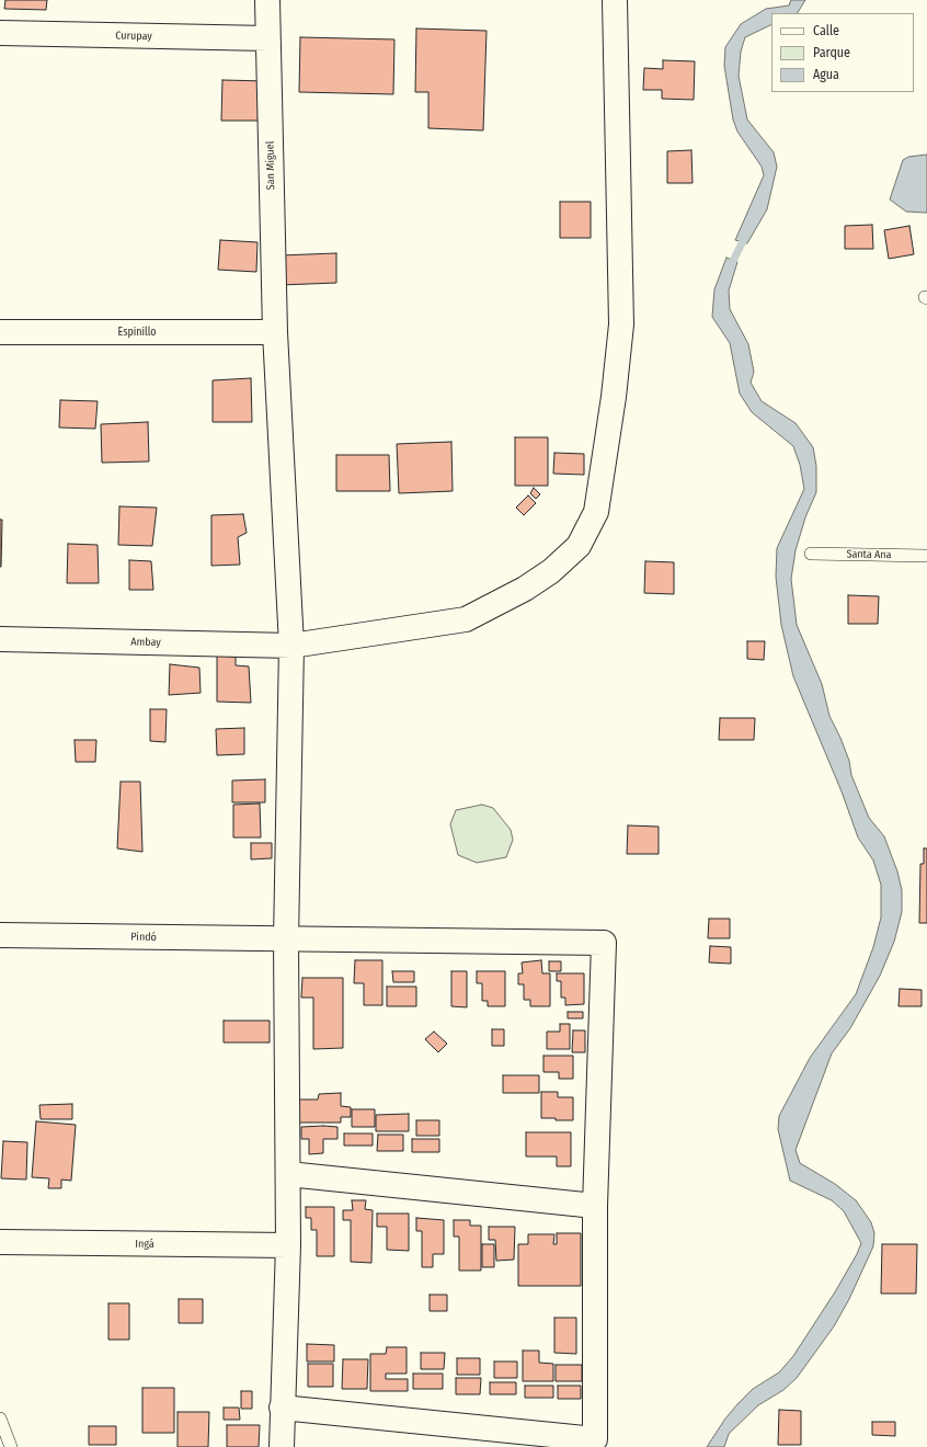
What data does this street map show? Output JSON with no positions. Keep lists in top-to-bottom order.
{
  "streets": {
    "street": [
      "Curupay",
      "San Miguel",
      "Espinillo",
      "Ambay",
      "Pindó",
      "Ingá"
    ],
    "lane": ["Santa Ana"]
  },
  "crossings": [
    ["Curupay", "San Miguel"],
    ["San Miguel", "Espinillo"],
    ["San Miguel", "Ambay"],
    ["San Miguel", "Pindó"],
    ["San Miguel", "Ingá"]
  ],
  "legend": ["Calle", "Parque", "Agua"]
}
